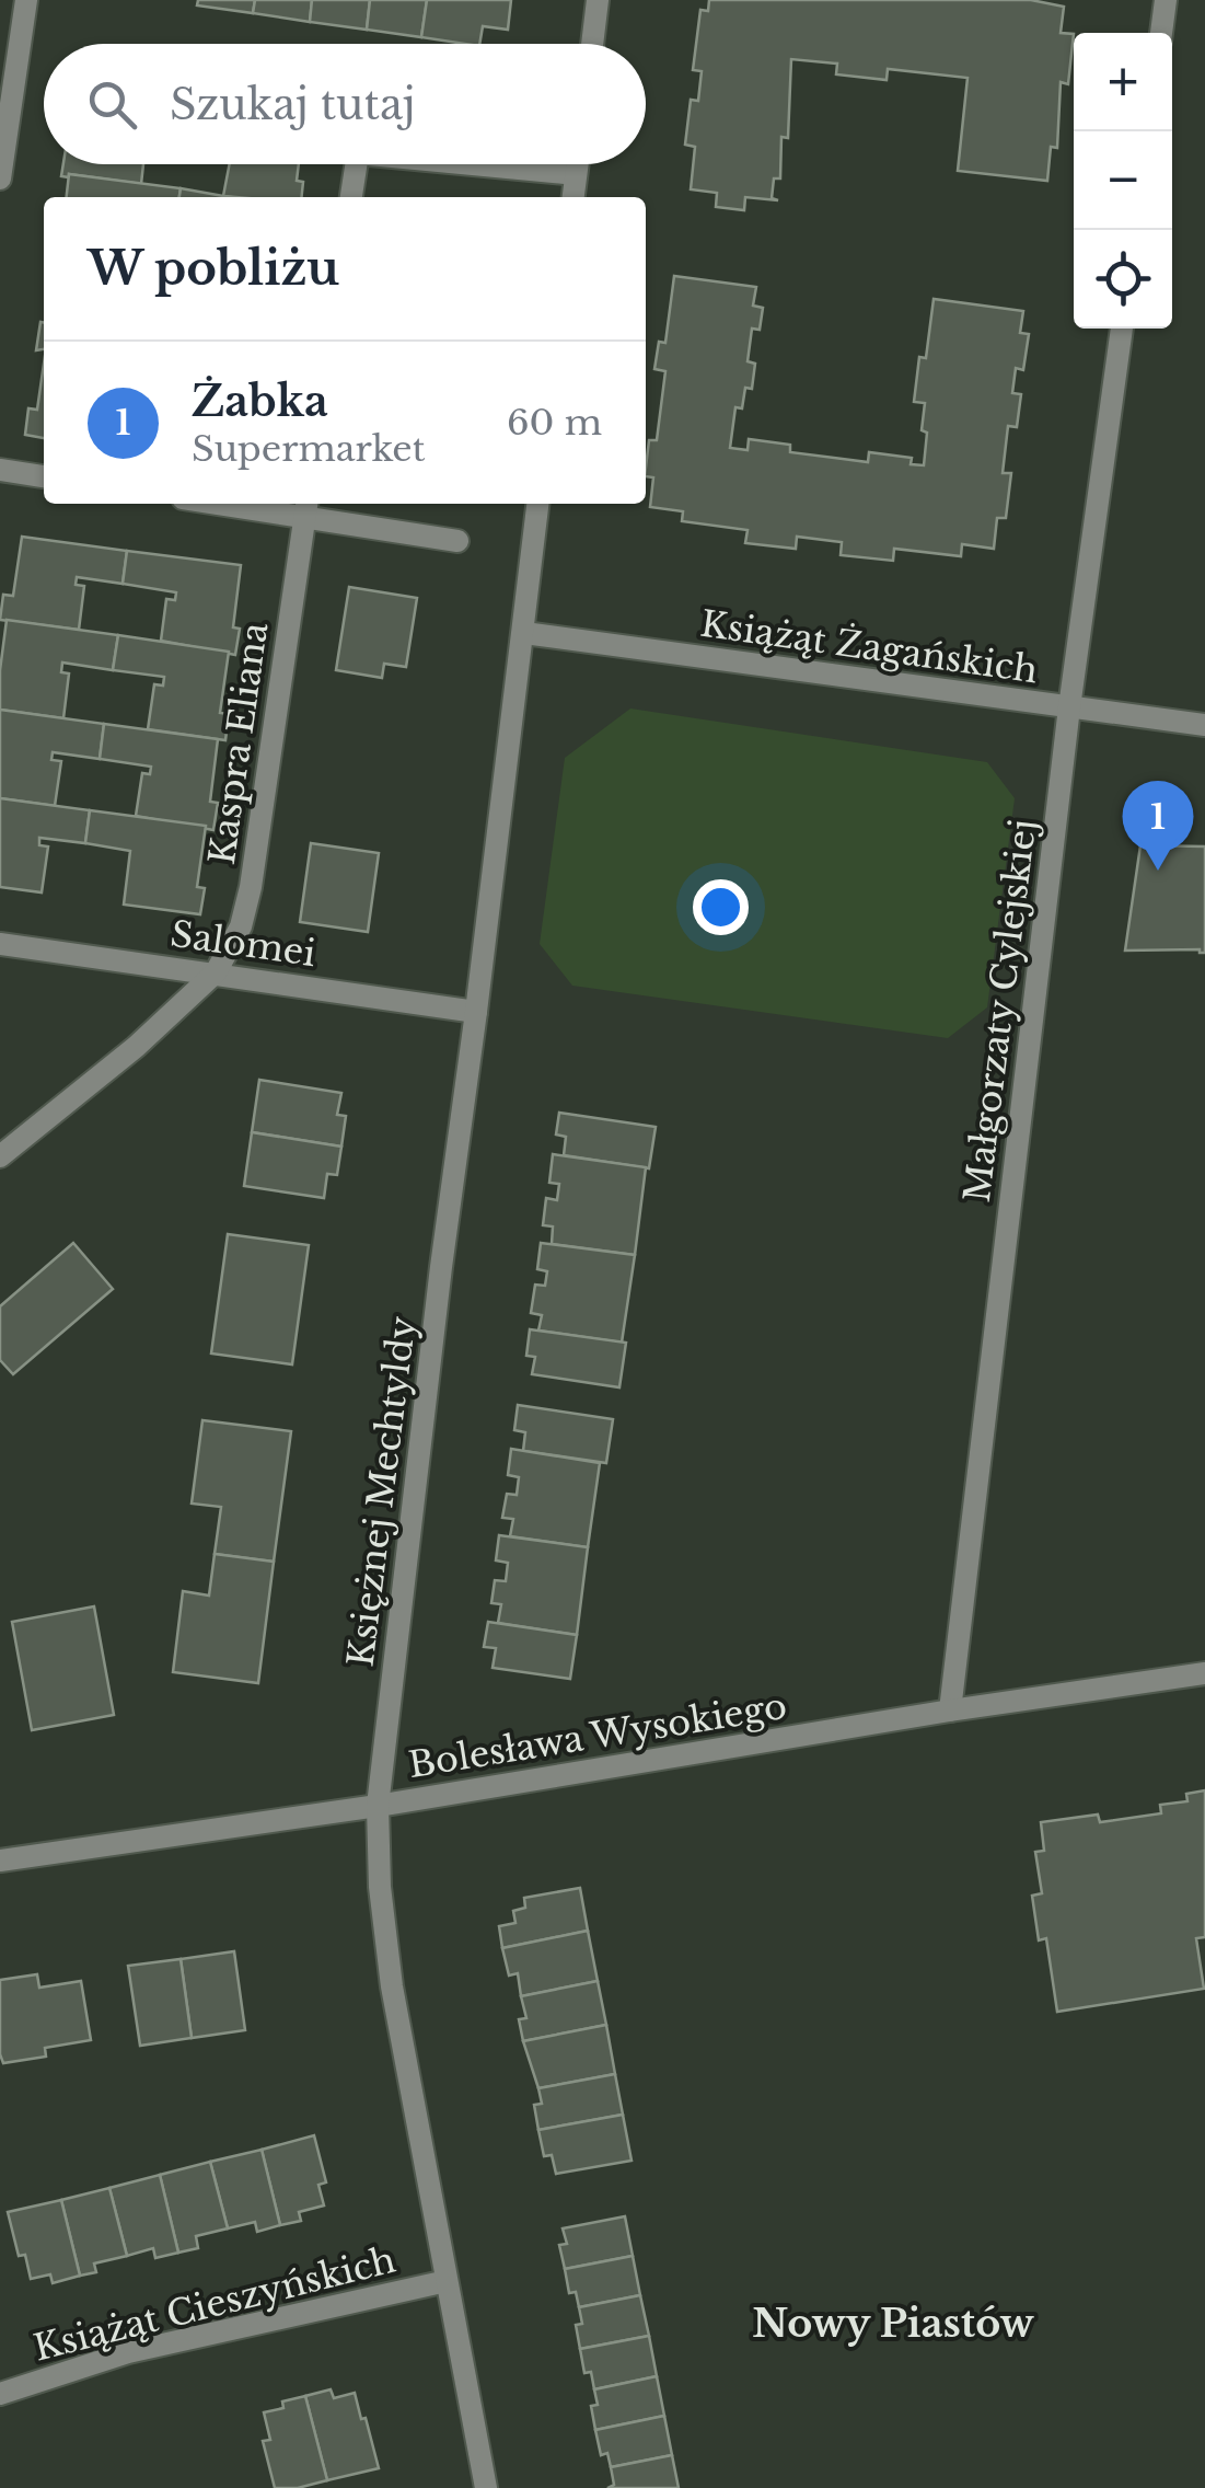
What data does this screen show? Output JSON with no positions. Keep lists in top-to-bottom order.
{
  "streets": {
    "street": [
      "Książąt Żagańskich",
      "Kaspra Eliana",
      "Salomei",
      "Małgorzaty Cylejskiej",
      "Księżnej Mechtyldy",
      "Bolesława Wysokiego",
      "Książąt Cieszyńskich"
    ]
  },
  "crossings": [
    ["Książąt Żagańskich", "Małgorzaty Cylejskiej"],
    ["Książąt Żagańskich", "Księżnej Mechtyldy"],
    ["Kaspra Eliana", "Salomei"],
    ["Salomei", "Księżnej Mechtyldy"],
    ["Małgorzaty Cylejskiej", "Bolesława Wysokiego"],
    ["Księżnej Mechtyldy", "Bolesława Wysokiego"],
    ["Księżnej Mechtyldy", "Książąt Cieszyńskich"]
  ],
  "districts": ["Nowy Piastów"],
  "page": {
    "map_buttons": ["+", "−"],
    "search": "Szukaj tutaj",
    "heading": "W pobliżu",
    "list": [
      {
        "mark": "1",
        "name": "Żabka",
        "note": "Supermarket",
        "value": "60 m"
      }
    ],
    "pins": "1"
  }
}
